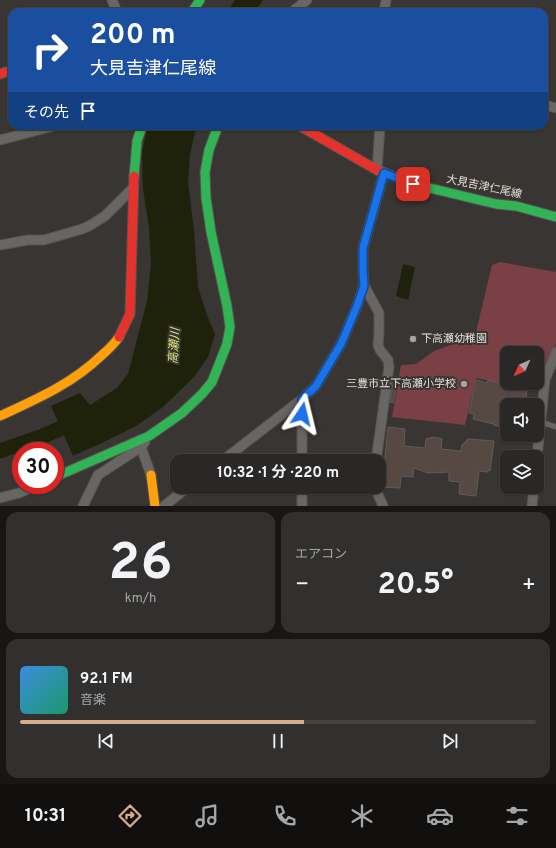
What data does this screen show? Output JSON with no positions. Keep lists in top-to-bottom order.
{
  "streets": {
    "street": ["大見吉津仁尾線"]
  },
  "water": ["高瀬川"],
  "places": ["下高瀬幼稚園", "三豊市立下高瀬小学校"],
  "north": "bottom left",
  "page": {
    "turn": ["200 m", "大見吉津仁尾線"],
    "then": "その先",
    "limit": "30",
    "trip": "10:32 · 1 分 · 220 m",
    "tile": [
      ["26", "km/h"],
      "エアコン"
    ],
    "heat": ["−", "20.5°", "+"],
    "song": ["92.1 FM", "音楽"],
    "tabs": "10:31"
  }
}
